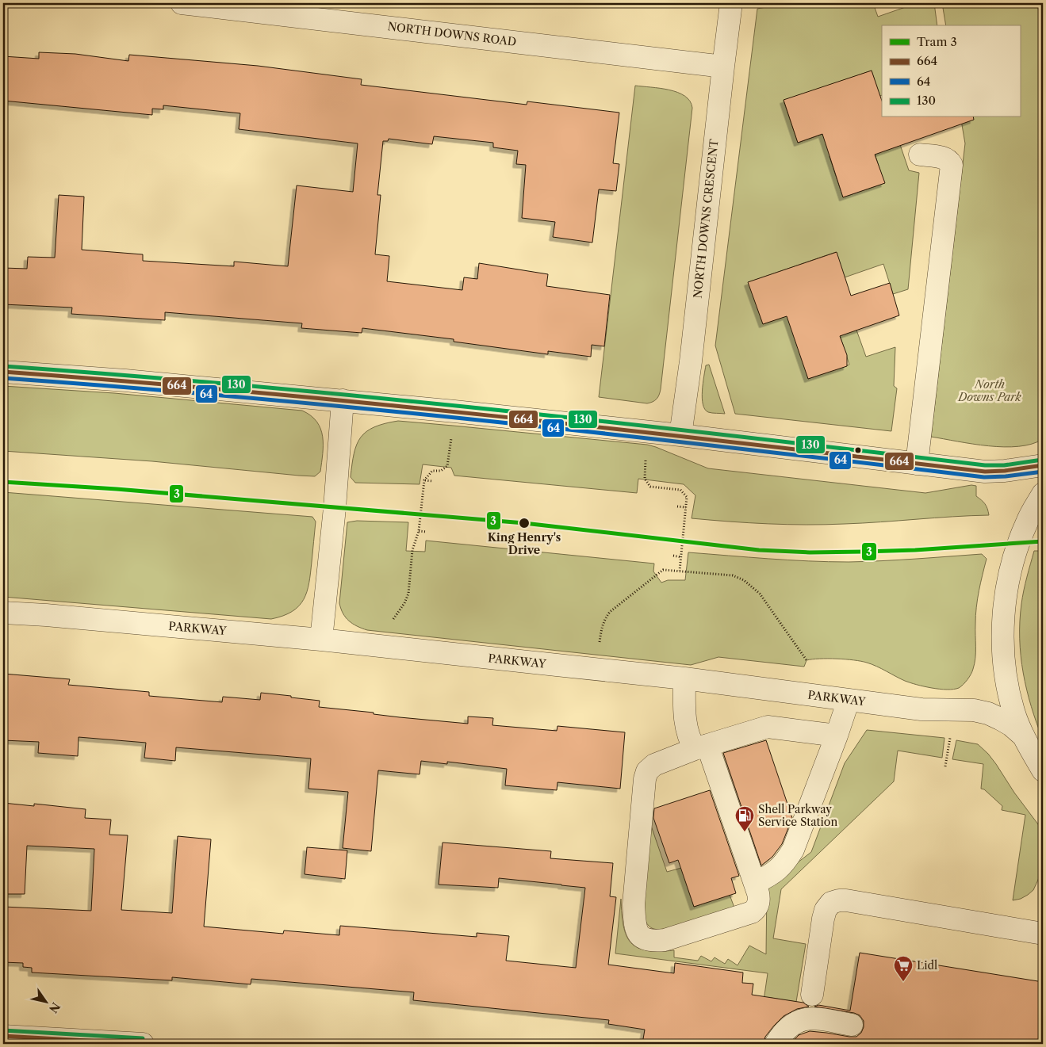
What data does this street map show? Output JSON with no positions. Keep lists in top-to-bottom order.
{
  "streets": {
    "street": ["NORTH DOWNS ROAD", "NORTH DOWNS CRESCENT", "PARKWAY"]
  },
  "crossings": [
    ["NORTH DOWNS ROAD", "NORTH DOWNS CRESCENT"]
  ],
  "parks": ["North Downs Park"],
  "places": {
    "other": ["King Henry's Drive"],
    "fuel station": ["Shell Parkway Service Station"],
    "supermarket": ["Lidl"]
  },
  "lines": [
    "transit line 130",
    "transit line 664",
    "transit line 64",
    "tram line 3"
  ],
  "legend": [
    "Tram 3",
    "664",
    "64",
    "130"
  ],
  "north": "bottom right"
}
